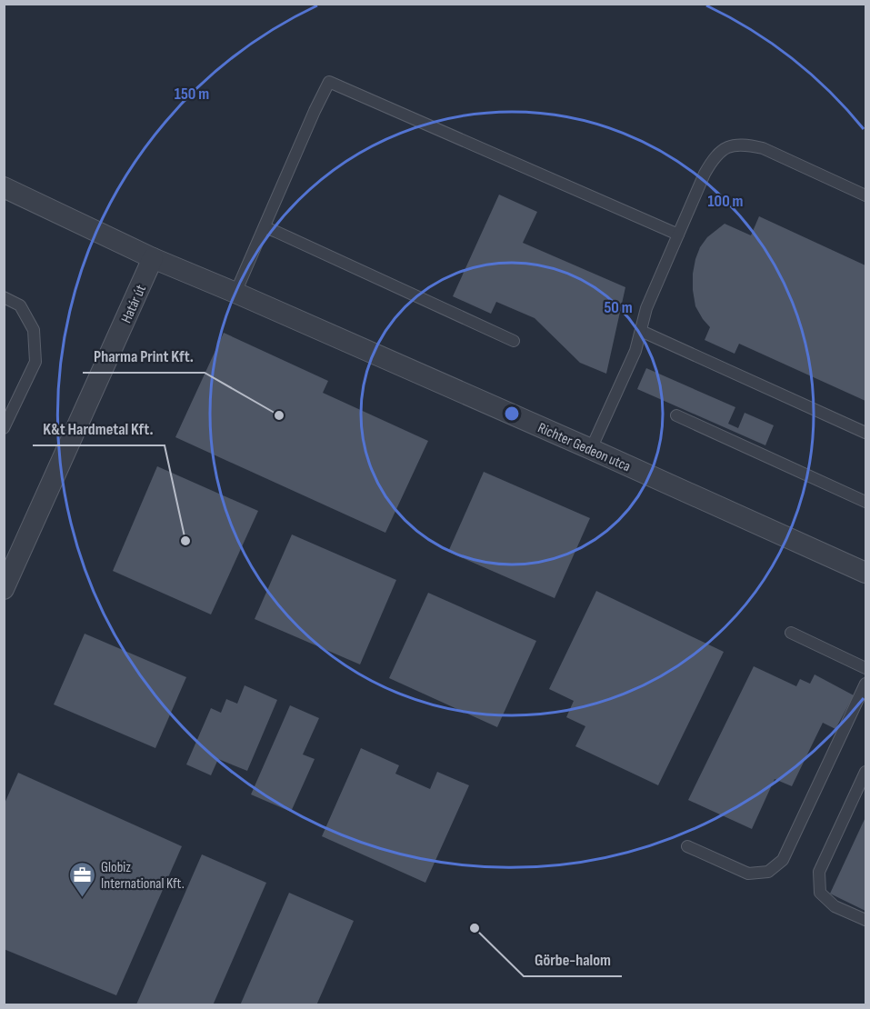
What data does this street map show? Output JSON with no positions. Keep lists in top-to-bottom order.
{
  "streets": {
    "street": ["Határ út", "Richter Gedeon utca"]
  },
  "crossings": [
    ["Határ út", "Richter Gedeon utca"]
  ],
  "places": {
    "other": ["Pharma Print Kft.", "K&t Hardmetal Kft.", "Görbe-halom"],
    "office": ["Globiz International Kft."]
  },
  "rings": ["150 m", "100 m", "50 m"]
}
